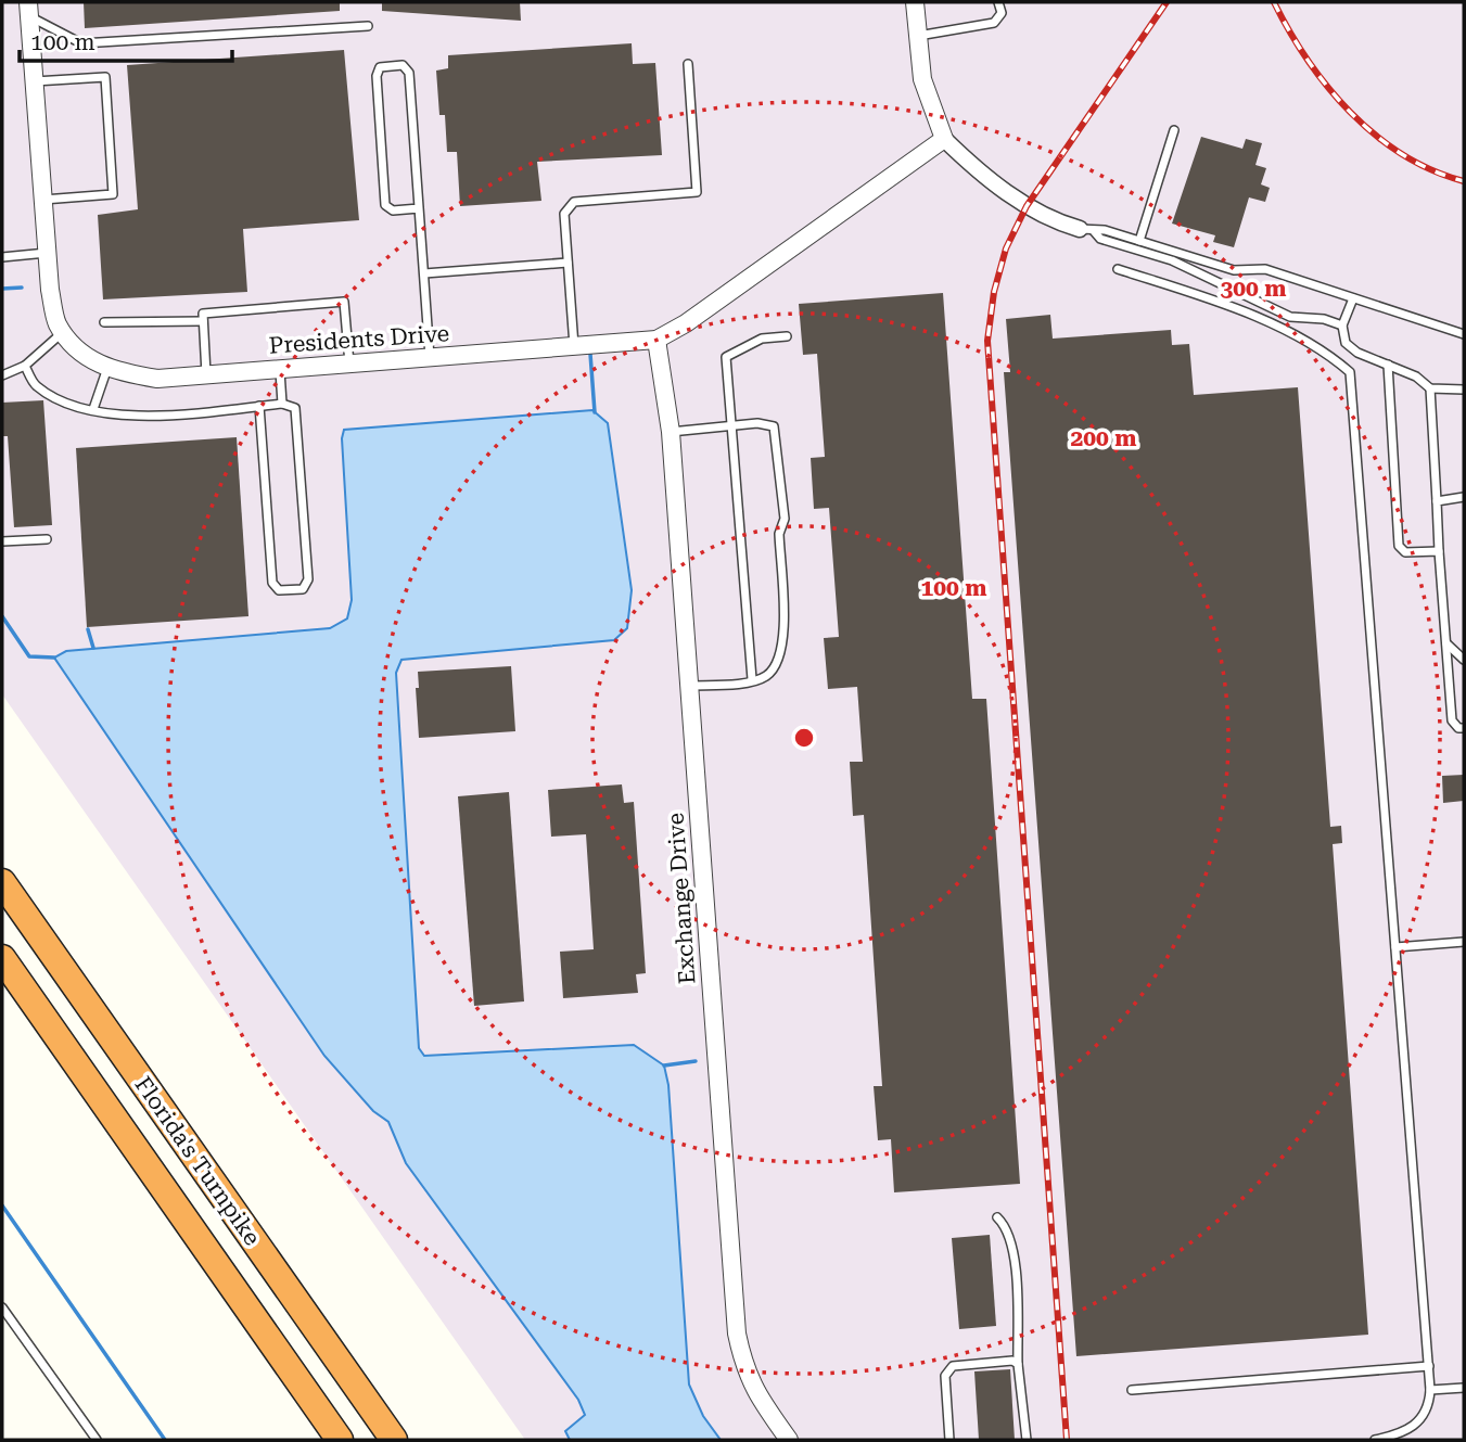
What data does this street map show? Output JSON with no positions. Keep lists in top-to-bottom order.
{
  "streets": {
    "highway": ["Florida's Turnpike"],
    "street": ["Presidents Drive", "Exchange Drive"]
  },
  "crossings": [
    ["Presidents Drive", "Exchange Drive"]
  ],
  "scale_bar": "100 m",
  "rings": ["300 m", "200 m", "100 m"]
}
